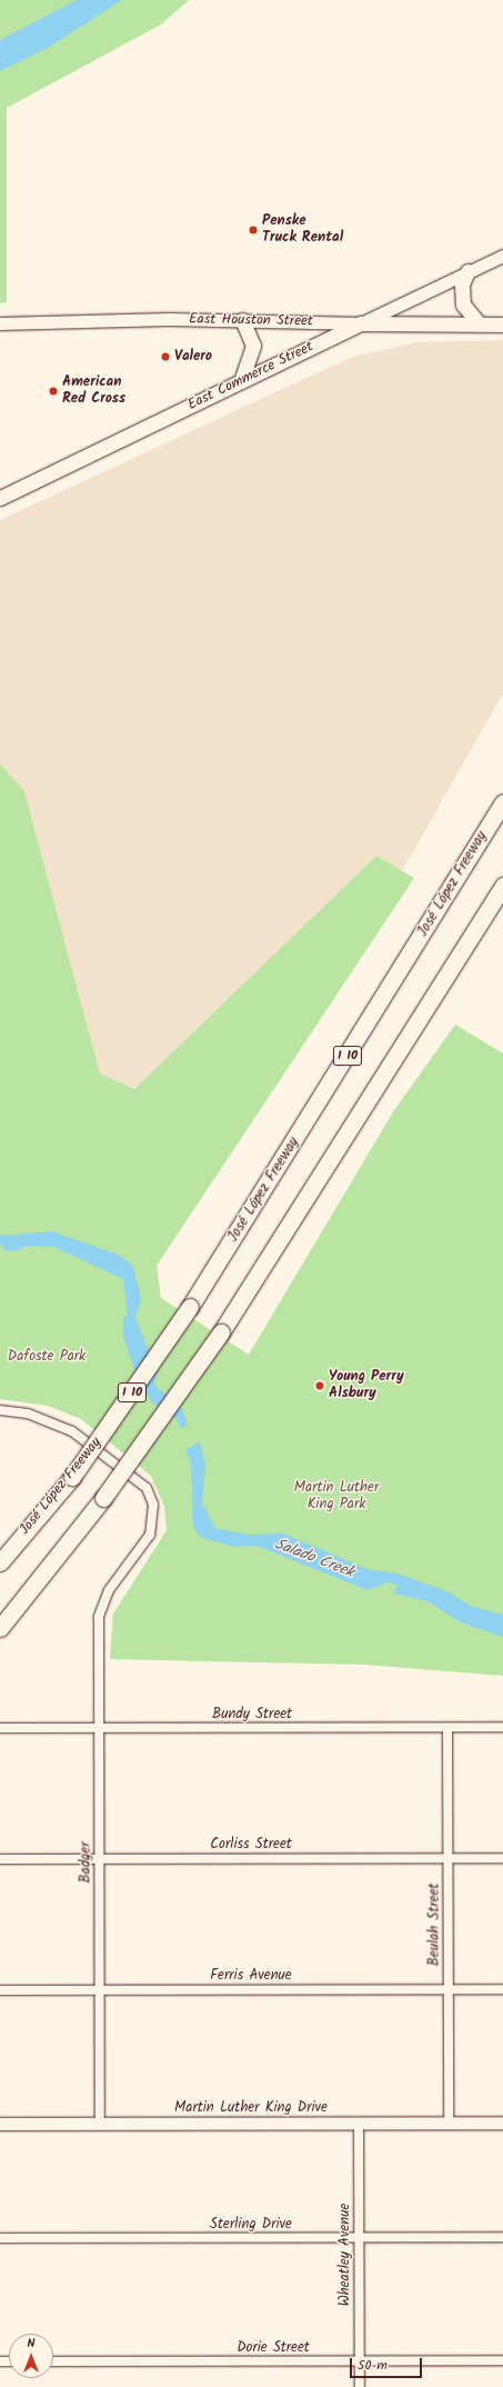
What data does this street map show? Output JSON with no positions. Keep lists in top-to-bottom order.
{
  "streets": {
    "highway": ["José López Freeway", "I 10"],
    "main road": ["East Houston Street", "East Commerce Street", "Martin Luther King Drive"],
    "street": [
      "Bundy Street",
      "Corliss Street",
      "Badger",
      "Beulah Street",
      "Ferris Avenue",
      "Sterling Drive",
      "Wheatley Avenue",
      "Dorie Street"
    ]
  },
  "crossings": [
    ["East Houston Street", "East Commerce Street"],
    ["Bundy Street", "Badger"],
    ["Bundy Street", "Beulah Street"],
    ["Corliss Street", "Badger"],
    ["Corliss Street", "Beulah Street"],
    ["Badger", "Ferris Avenue"],
    ["Badger", "Martin Luther King Drive"],
    ["Beulah Street", "Ferris Avenue"],
    ["Beulah Street", "Martin Luther King Drive"],
    ["Martin Luther King Drive", "Wheatley Avenue"],
    ["Sterling Drive", "Wheatley Avenue"],
    ["Wheatley Avenue", "Dorie Street"]
  ],
  "water": ["Salado Creek"],
  "parks": ["Dafoste Park", "Martin Luther King Park"],
  "places": [
    "Penske Truck Rental",
    "Valero",
    "American Red Cross",
    "Young Perry Alsbury"
  ],
  "scale_bar": "50 m",
  "north": "top"
}
